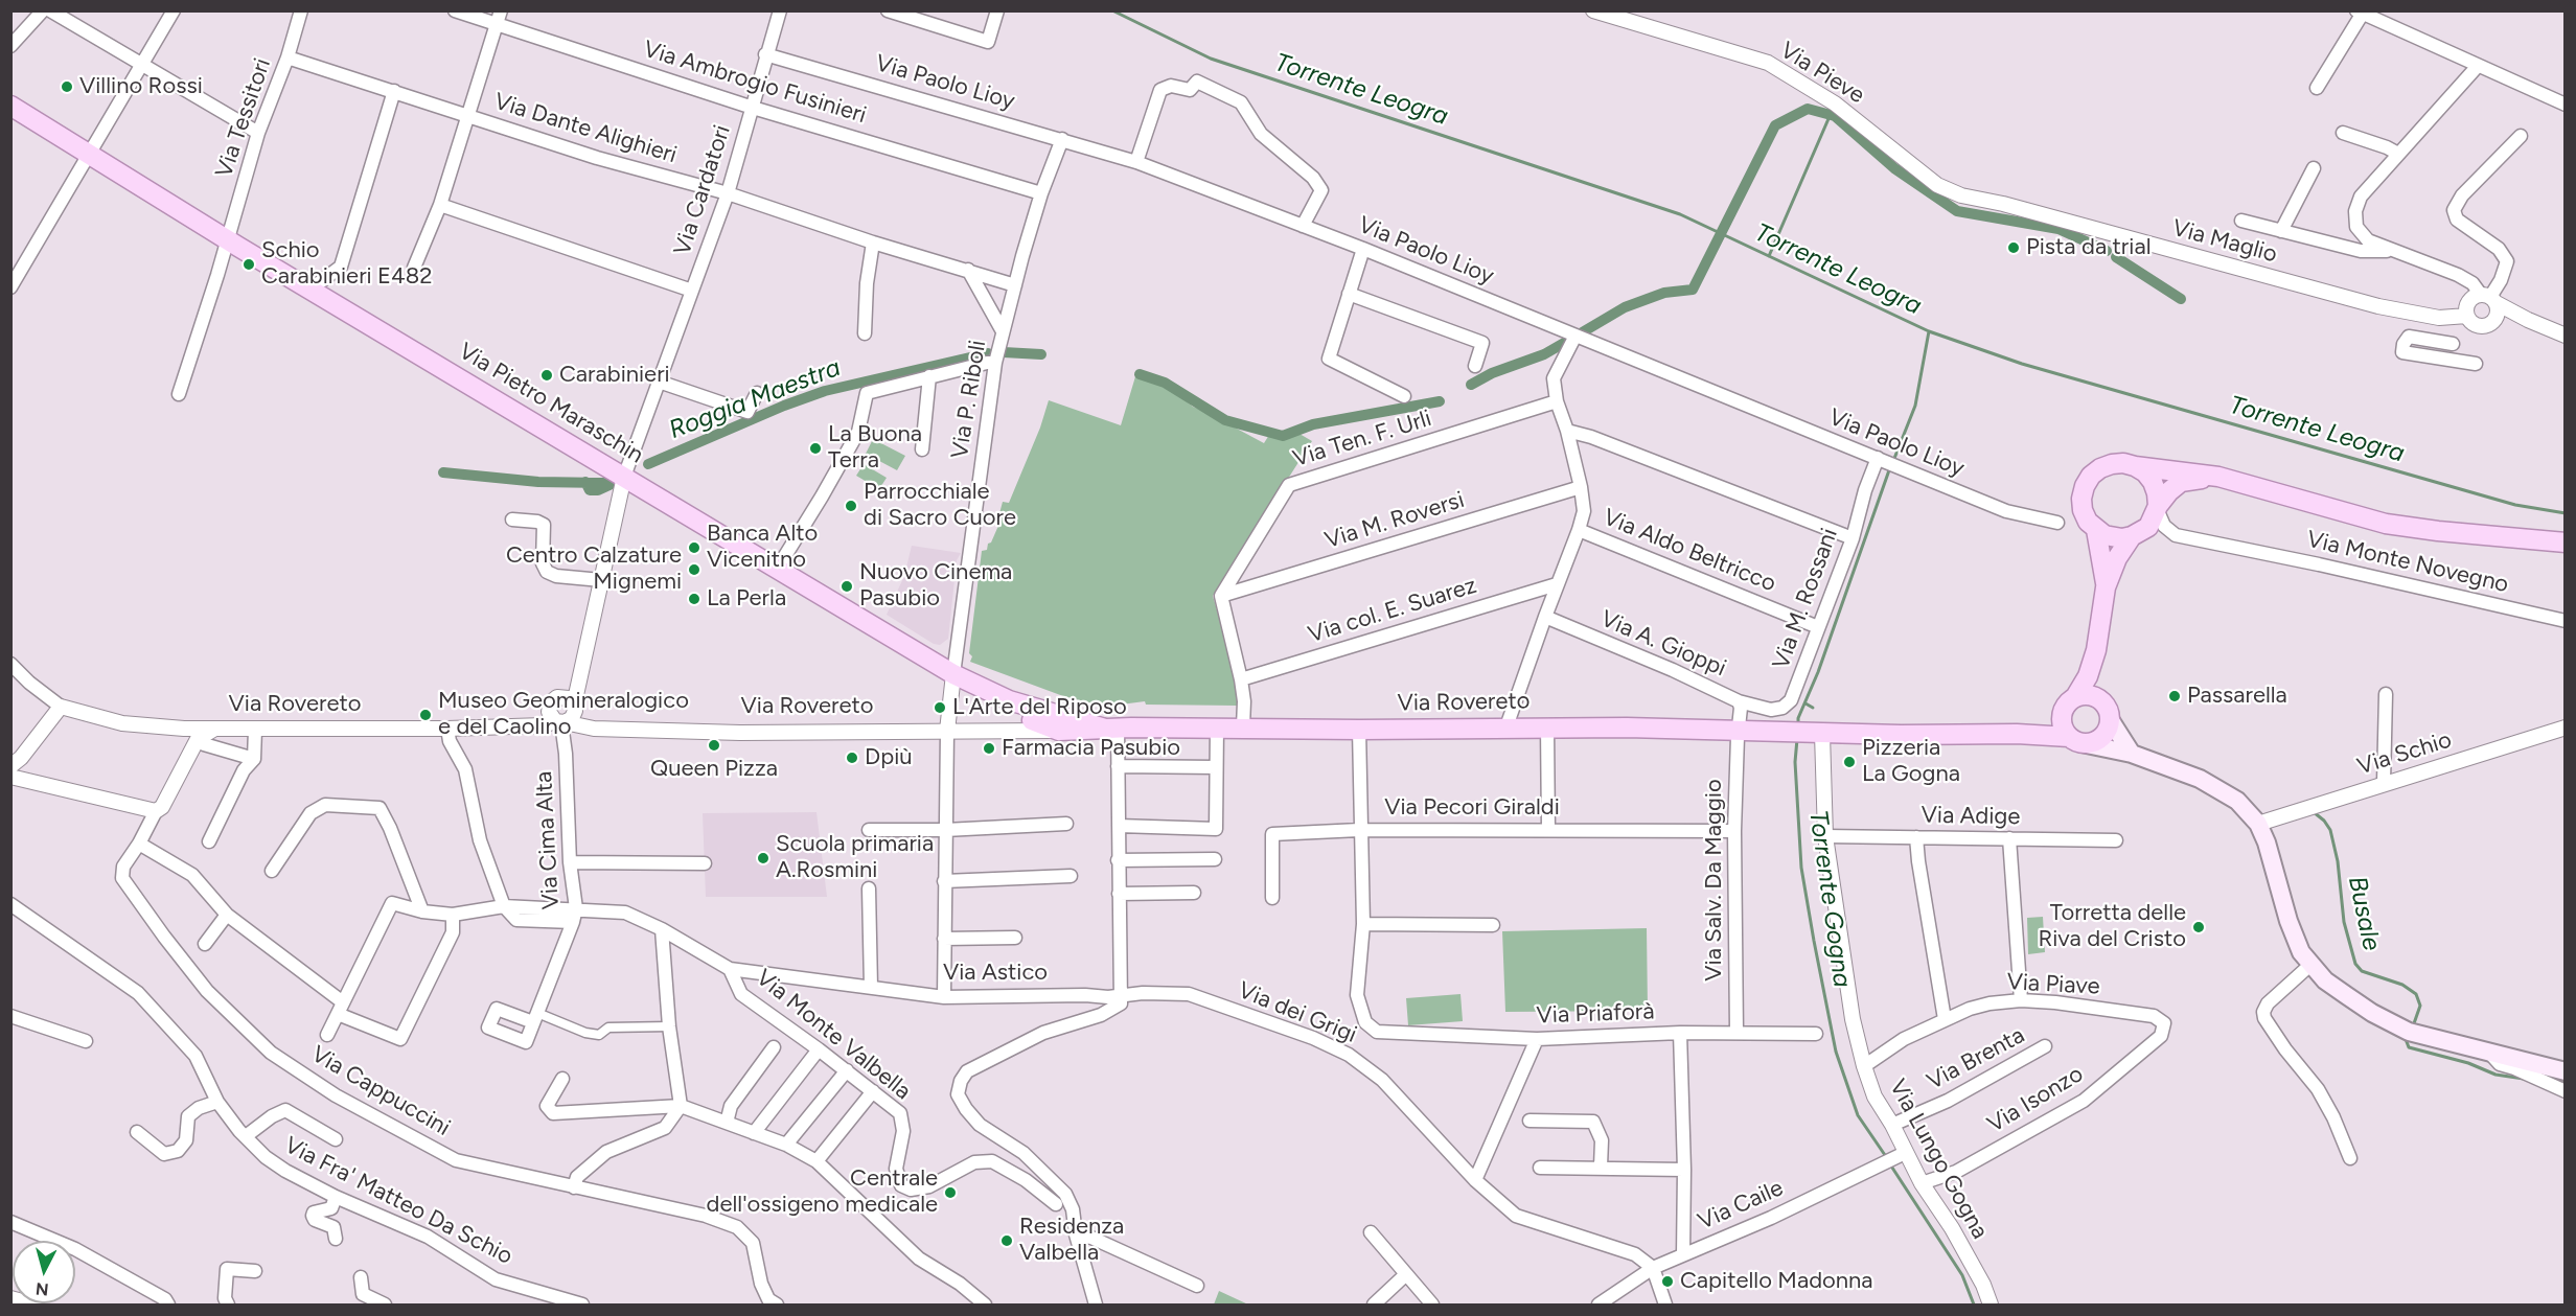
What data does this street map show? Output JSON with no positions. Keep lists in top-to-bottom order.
{
  "streets": {
    "main road": ["Via Pietro Maraschin", "Via Rovereto"],
    "street": [
      "Via Pieve",
      "Via Ambrogio Fusinieri",
      "Via Paolo Lioy",
      "Via Tessitori",
      "Via Dante Alighieri",
      "Via Cardatori",
      "Via Maglio",
      "Via P. Riboli",
      "Via Ten. F. Urli",
      "Via M. Roversi",
      "Via Aldo Beltricco",
      "Via Monte Novegno",
      "Via M. Rossani",
      "Via col. E. Suarez",
      "Via A. Gioppi",
      "Via Schio",
      "Via Pecori Giraldi",
      "Via Adige",
      "Via Cima Alta",
      "Via Salv. Da Maggio",
      "Via Astico",
      "Via Piave",
      "Via dei Grigi",
      "Via Priaforà",
      "Via Monte Valbella",
      "Via Brenta",
      "Via Cappuccini",
      "Via Isonzo",
      "Via Lungo Gogna",
      "Via Fra' Matteo Da Schio",
      "Via Caile"
    ]
  },
  "crossings": [
    ["Via Pieve", "Via Maglio"],
    ["Via Ambrogio Fusinieri", "Via Cardatori"],
    ["Via Ambrogio Fusinieri", "Via P. Riboli"],
    ["Via Paolo Lioy", "Via Cardatori"],
    ["Via Paolo Lioy", "Via P. Riboli"],
    ["Via Paolo Lioy", "Via M. Rossani"],
    ["Via Tessitori", "Via Dante Alighieri"],
    ["Via Tessitori", "Via Pietro Maraschin"],
    ["Via Dante Alighieri", "Via Cardatori"],
    ["Via Dante Alighieri", "Via P. Riboli"],
    ["Via Cardatori", "Via Pietro Maraschin"],
    ["Via Cardatori", "Via Rovereto"],
    ["Via Cardatori", "Via Cima Alta"],
    ["Via P. Riboli", "Via Pietro Maraschin"],
    ["Via Pietro Maraschin", "Via Rovereto"],
    ["Via Ten. F. Urli", "Via M. Roversi"],
    ["Via Aldo Beltricco", "Via M. Rossani"],
    ["Via M. Rossani", "Via A. Gioppi"],
    ["Via A. Gioppi", "Via Rovereto"],
    ["Via A. Gioppi", "Via Salv. Da Maggio"],
    ["Via Rovereto", "Via Cima Alta"],
    ["Via Rovereto", "Via Salv. Da Maggio"],
    ["Via Rovereto", "Via Cappuccini"],
    ["Via Rovereto", "Via Lungo Gogna"],
    ["Via Pecori Giraldi", "Via Salv. Da Maggio"],
    ["Via Adige", "Via Lungo Gogna"],
    ["Via Cima Alta", "Via Astico"],
    ["Via Salv. Da Maggio", "Via Priaforà"],
    ["Via Astico", "Via dei Grigi"],
    ["Via Astico", "Via Monte Valbella"],
    ["Via Piave", "Via Isonzo"],
    ["Via Piave", "Via Lungo Gogna"],
    ["Via dei Grigi", "Via Caile"],
    ["Via Brenta", "Via Lungo Gogna"],
    ["Via Isonzo", "Via Lungo Gogna"],
    ["Via Lungo Gogna", "Via Caile"]
  ],
  "water": [
    "Torrente Leogra",
    "Roggia Maestra",
    "Torrente Gogna",
    "Busale"
  ],
  "places": [
    "Villino Rossi",
    "Pista da trial",
    "Schio Carabinieri E482",
    "Carabinieri",
    "La Buona Terra",
    "Parrocchiale di Sacro Cuore",
    "Banca Alto Vicenitno",
    "Centro Calzature Mignemi",
    "Nuovo Cinema Pasubio",
    "La Perla",
    "Passarella",
    "L'Arte del Riposo",
    "Museo Geomineralogico e del Caolino",
    "Queen Pizza",
    "Farmacia Pasubio",
    "Dpiù",
    "Pizzeria La Gogna",
    "Scuola primaria A.Rosmini",
    "Torretta delle Riva del Cristo",
    "Centrale dell'ossigeno medicale",
    "Residenza Valbella",
    "Capitello Madonna"
  ],
  "north": "bottom"
}
